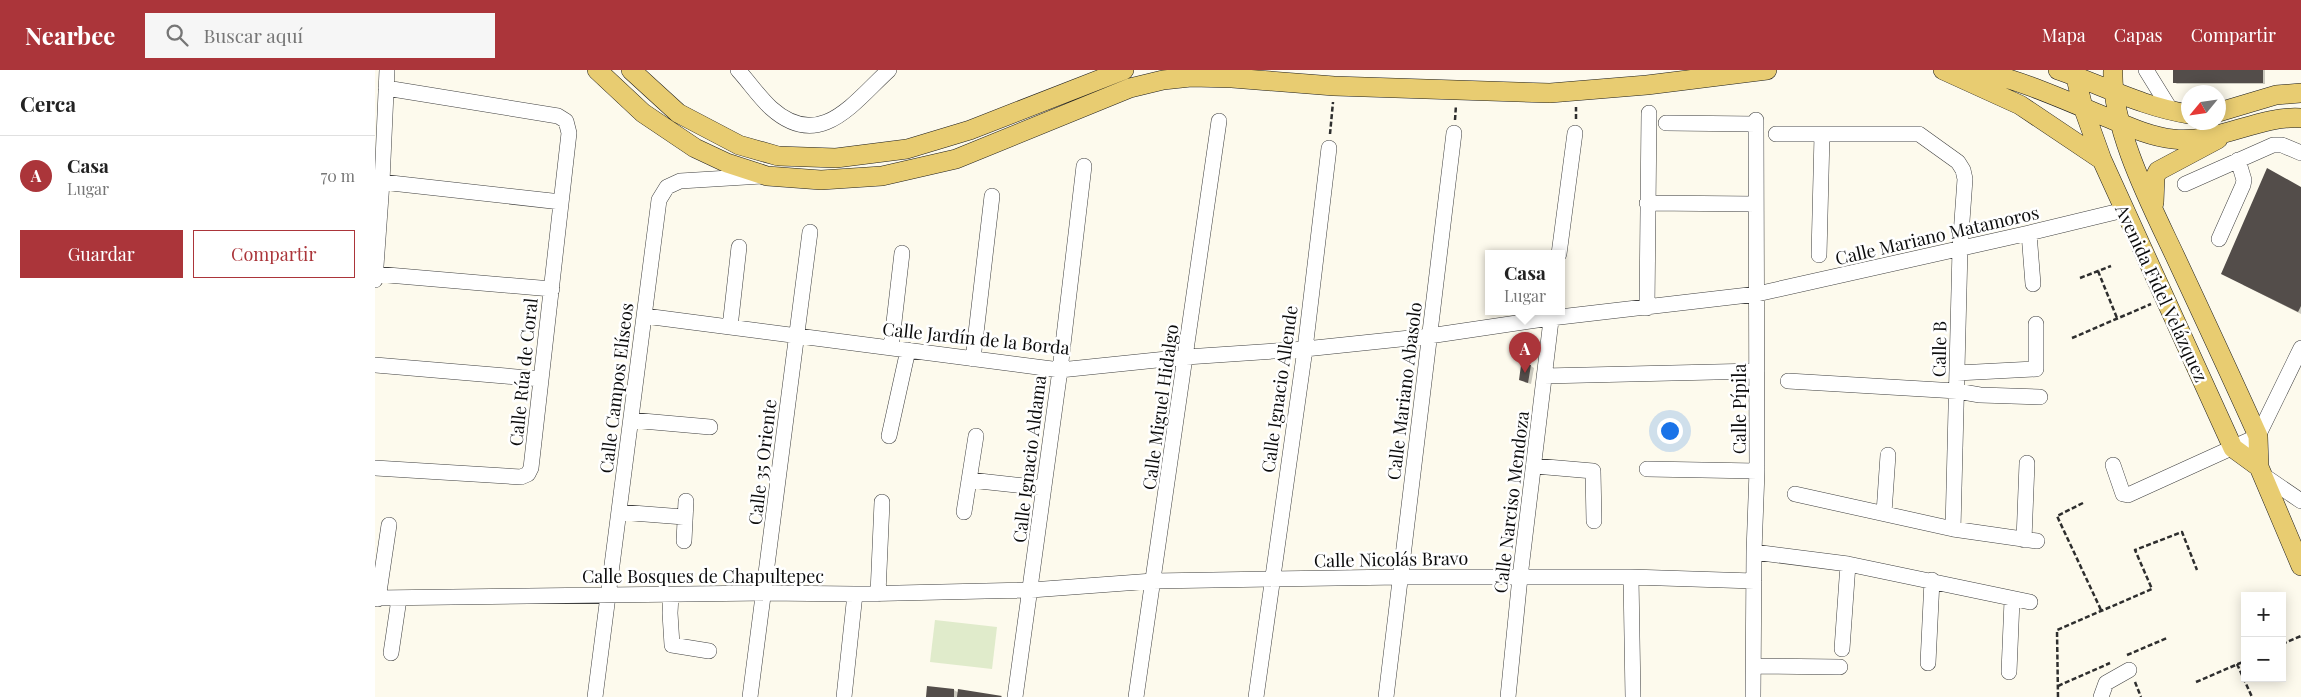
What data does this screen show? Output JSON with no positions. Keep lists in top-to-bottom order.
{
  "streets": {
    "main road": ["Avenida Fidel Velázquez"],
    "street": [
      "Calle Mariano Matamoros",
      "Calle Jardín de la Borda",
      "Calle B",
      "Calle Rúa de Coral",
      "Calle Campos Elíseos",
      "Calle Ignacio Allende",
      "Calle Mariano Abasolo",
      "Calle Miguel Hidalgo",
      "Calle Pípila",
      "Calle Ignacio Aldama",
      "Calle 35 Oriente",
      "Calle Narciso Mendoza",
      "Calle Nicolás Bravo",
      "Calle Bosques de Chapultepec"
    ]
  },
  "crossings": [
    ["Calle Mariano Matamoros", "Avenida Fidel Velázquez"],
    ["Calle Mariano Matamoros", "Calle B"],
    ["Calle Mariano Matamoros", "Calle Pípila"],
    ["Calle Jardín de la Borda", "Calle Campos Elíseos"],
    ["Calle Jardín de la Borda", "Calle Ignacio Allende"],
    ["Calle Jardín de la Borda", "Calle Mariano Abasolo"],
    ["Calle Jardín de la Borda", "Calle Miguel Hidalgo"],
    ["Calle Jardín de la Borda", "Calle Ignacio Aldama"],
    ["Calle Jardín de la Borda", "Calle 35 Oriente"],
    ["Calle Jardín de la Borda", "Calle Narciso Mendoza"],
    ["Calle Campos Elíseos", "Calle Bosques de Chapultepec"],
    ["Calle Ignacio Allende", "Calle Nicolás Bravo"],
    ["Calle Mariano Abasolo", "Calle Nicolás Bravo"],
    ["Calle Miguel Hidalgo", "Calle Nicolás Bravo"],
    ["Calle Miguel Hidalgo", "Calle Bosques de Chapultepec"],
    ["Calle Pípila", "Calle Nicolás Bravo"],
    ["Calle Ignacio Aldama", "Calle Bosques de Chapultepec"],
    ["Calle 35 Oriente", "Calle Bosques de Chapultepec"],
    ["Calle Narciso Mendoza", "Calle Nicolás Bravo"],
    ["Calle Nicolás Bravo", "Calle Bosques de Chapultepec"]
  ],
  "north": "bottom left",
  "page": {
    "header": "Nearbee",
    "search": "Buscar aquí",
    "nav": ["Mapa", "Capas", "Compartir"],
    "heading": "Cerca",
    "list": [
      {
        "mark": "A",
        "name": "Casa",
        "note": "Lugar",
        "value": "70 m"
      }
    ],
    "buttons": ["Guardar", "Compartir"],
    "popup": ["Casa", "Lugar"],
    "pins": "A",
    "map_buttons": ["+", "−"]
  }
}
